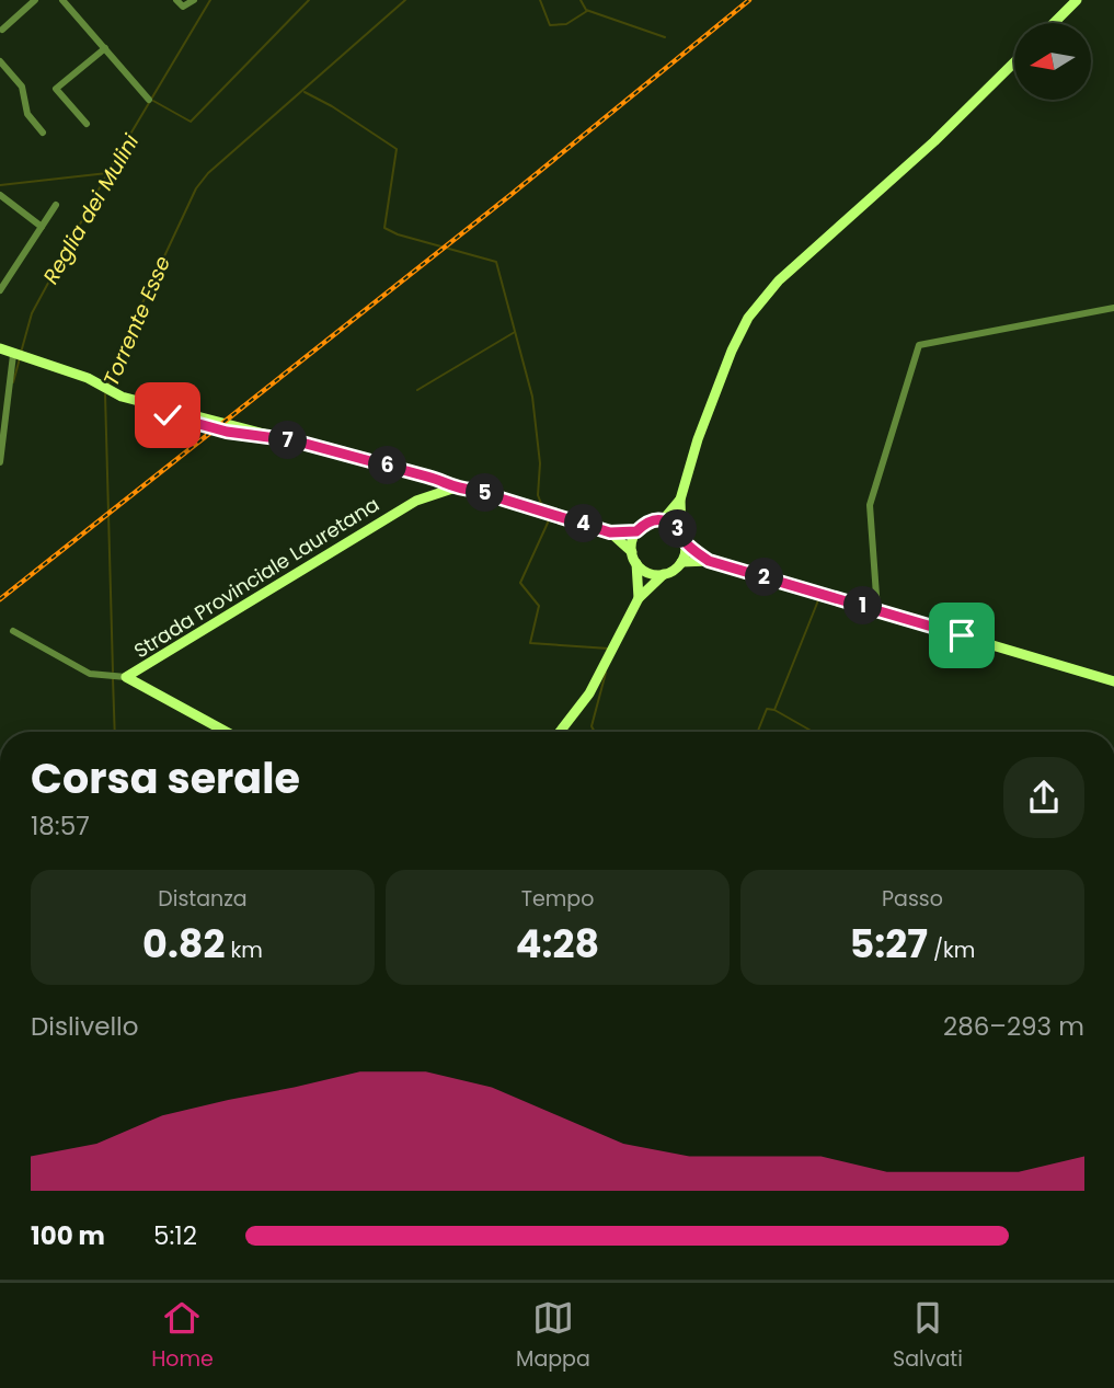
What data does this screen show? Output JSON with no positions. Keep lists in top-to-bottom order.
{
  "streets": {
    "main road": ["Strada Provinciale Lauretana"]
  },
  "water": ["Reglia dei Mulini", "Torrente Esse"],
  "north": "left",
  "page": {
    "pins": [
      "7",
      "6",
      "5",
      "4",
      "3",
      "2",
      "1"
    ],
    "heading": ["Corsa serale", "18:57"],
    "stats": [
      ["Distanza", "0.82 km"],
      ["Tempo", "4:28"],
      ["Passo", "5:27 /km"]
    ],
    "chart": ["Dislivello", "286–293 m"],
    "list": [
      {
        "name": "100 m",
        "note": "5:12"
      }
    ],
    "tabs": ["Home", "Mappa", "Salvati"]
  }
}
